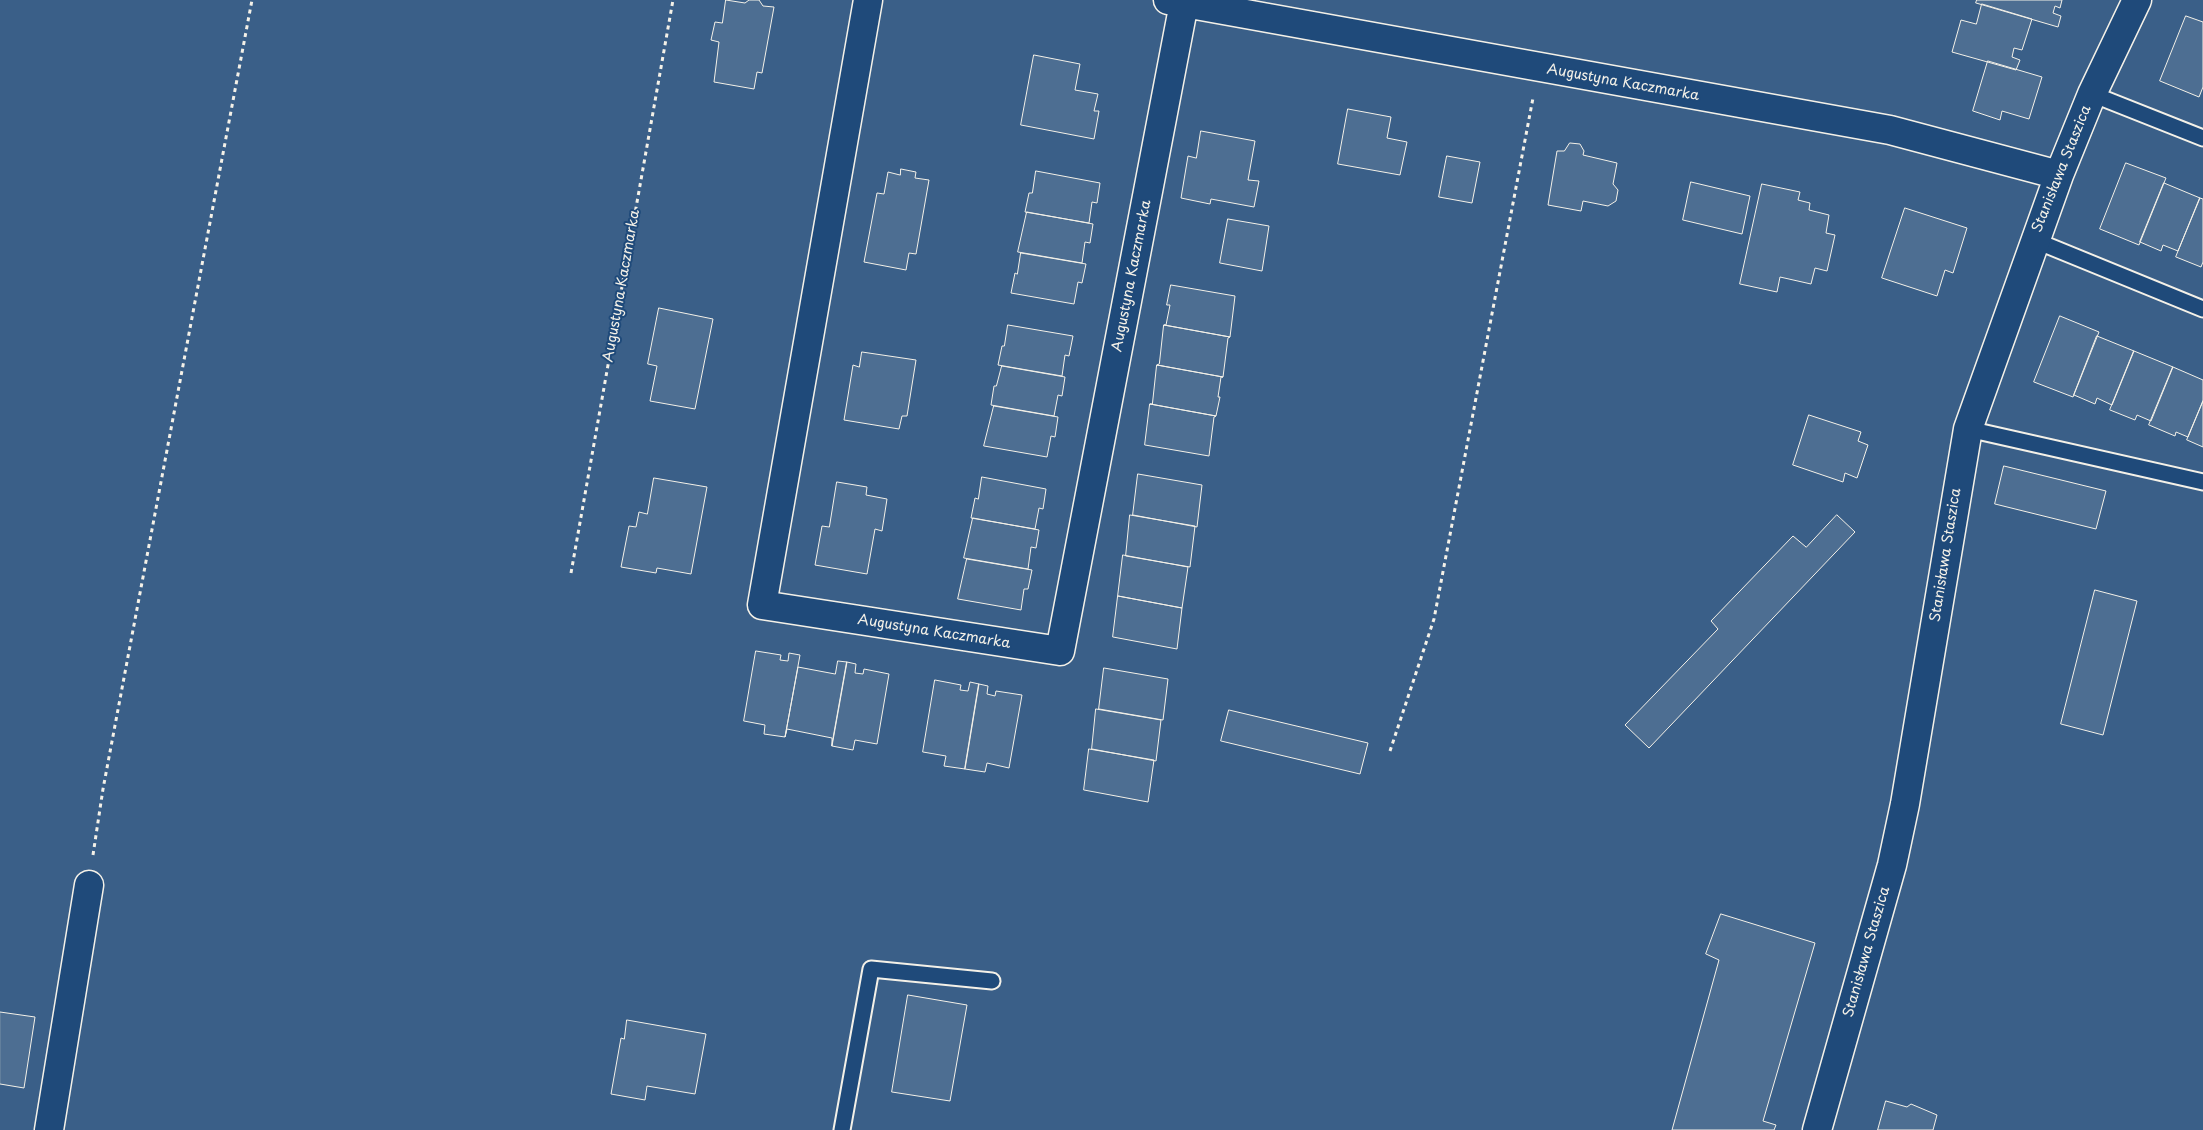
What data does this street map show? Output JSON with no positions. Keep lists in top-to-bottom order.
{
  "streets": {
    "street": ["Augustyna Kaczmarka", "Stanisława Staszica"]
  },
  "crossings": [
    ["Augustyna Kaczmarka", "Stanisława Staszica"]
  ]
}
